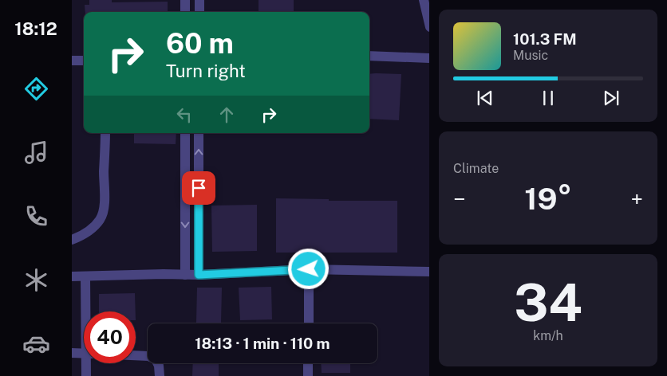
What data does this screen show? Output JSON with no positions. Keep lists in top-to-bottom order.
{
  "page": {
    "tabs": "18:12",
    "turn": ["60 m", "Turn right"],
    "song": ["101.3 FM", "Music"],
    "tile": [
      "Climate",
      ["34", "km/h"]
    ],
    "heat": ["−", "19°", "+"],
    "limit": "40",
    "trip": "18:13 · 1 min · 110 m"
  }
}
